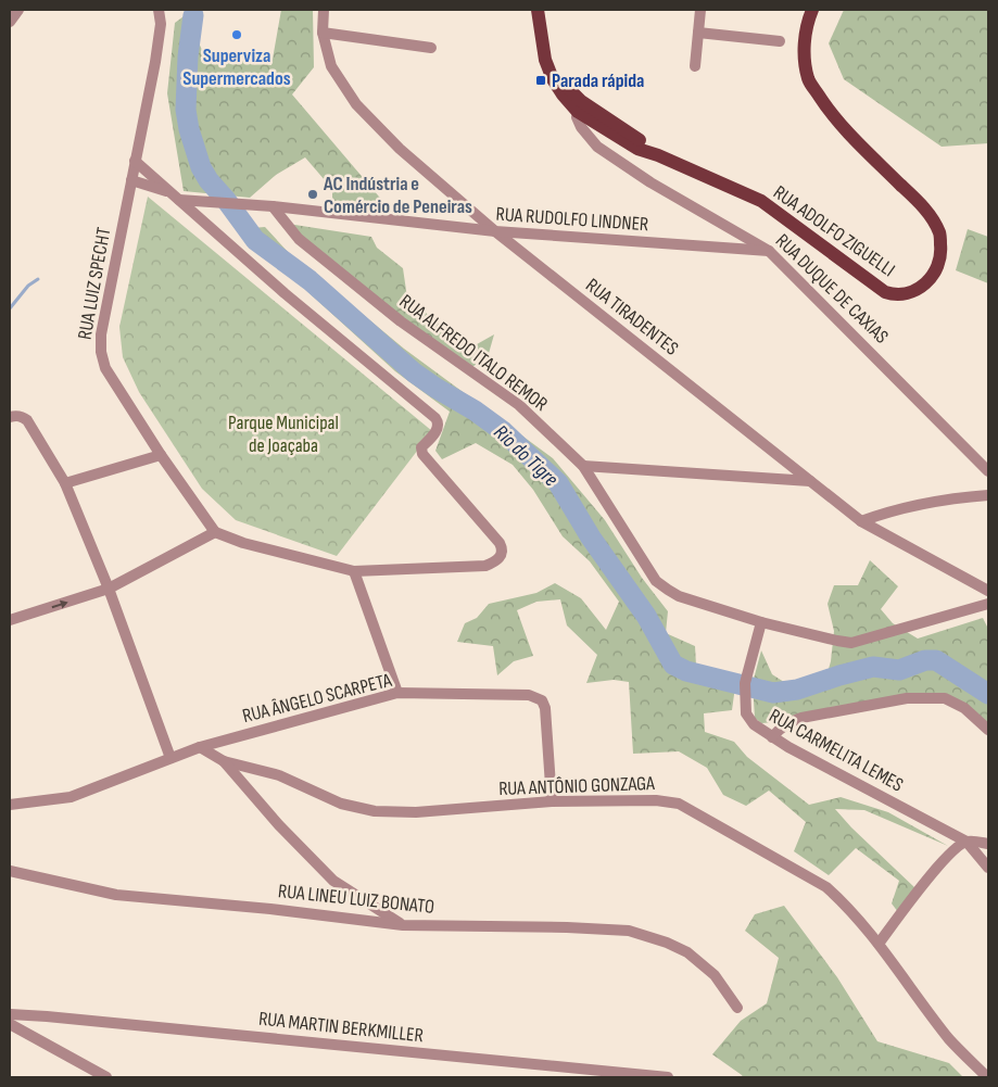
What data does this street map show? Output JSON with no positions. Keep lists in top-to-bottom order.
{
  "streets": {
    "main road": ["RUA ADOLFO ZIGUELLI", "RUA DUQUE DE CAXIAS"],
    "street": [
      "RUA RUDOLFO LINDNER",
      "RUA LUIZ SPECHT",
      "RUA TIRADENTES",
      "RUA ALFREDO ITALO REMOR",
      "RUA ÂNGELO SCARPETA",
      "RUA CARMELITA LEMES",
      "RUA ANTÔNIO GONZAGA",
      "RUA LINEU LUIZ BONATO",
      "RUA MARTIN BERKMILLER"
    ]
  },
  "crossings": [
    ["RUA RUDOLFO LINDNER", "RUA DUQUE DE CAXIAS"],
    ["RUA RUDOLFO LINDNER", "RUA TIRADENTES"],
    ["RUA RUDOLFO LINDNER", "RUA ALFREDO ITALO REMOR"],
    ["RUA ADOLFO ZIGUELLI", "RUA DUQUE DE CAXIAS"],
    ["RUA ALFREDO ITALO REMOR", "RUA CARMELITA LEMES"],
    ["RUA ÂNGELO SCARPETA", "RUA ANTÔNIO GONZAGA"]
  ],
  "water": ["Rio do Tigre"],
  "parks": ["Parque Municipal de Joaçaba"],
  "places": {
    "other": ["Superviza Supermercados", "AC Indústria e Comércio de Peneiras"],
    "transit": ["Parada rápida"]
  }
}
